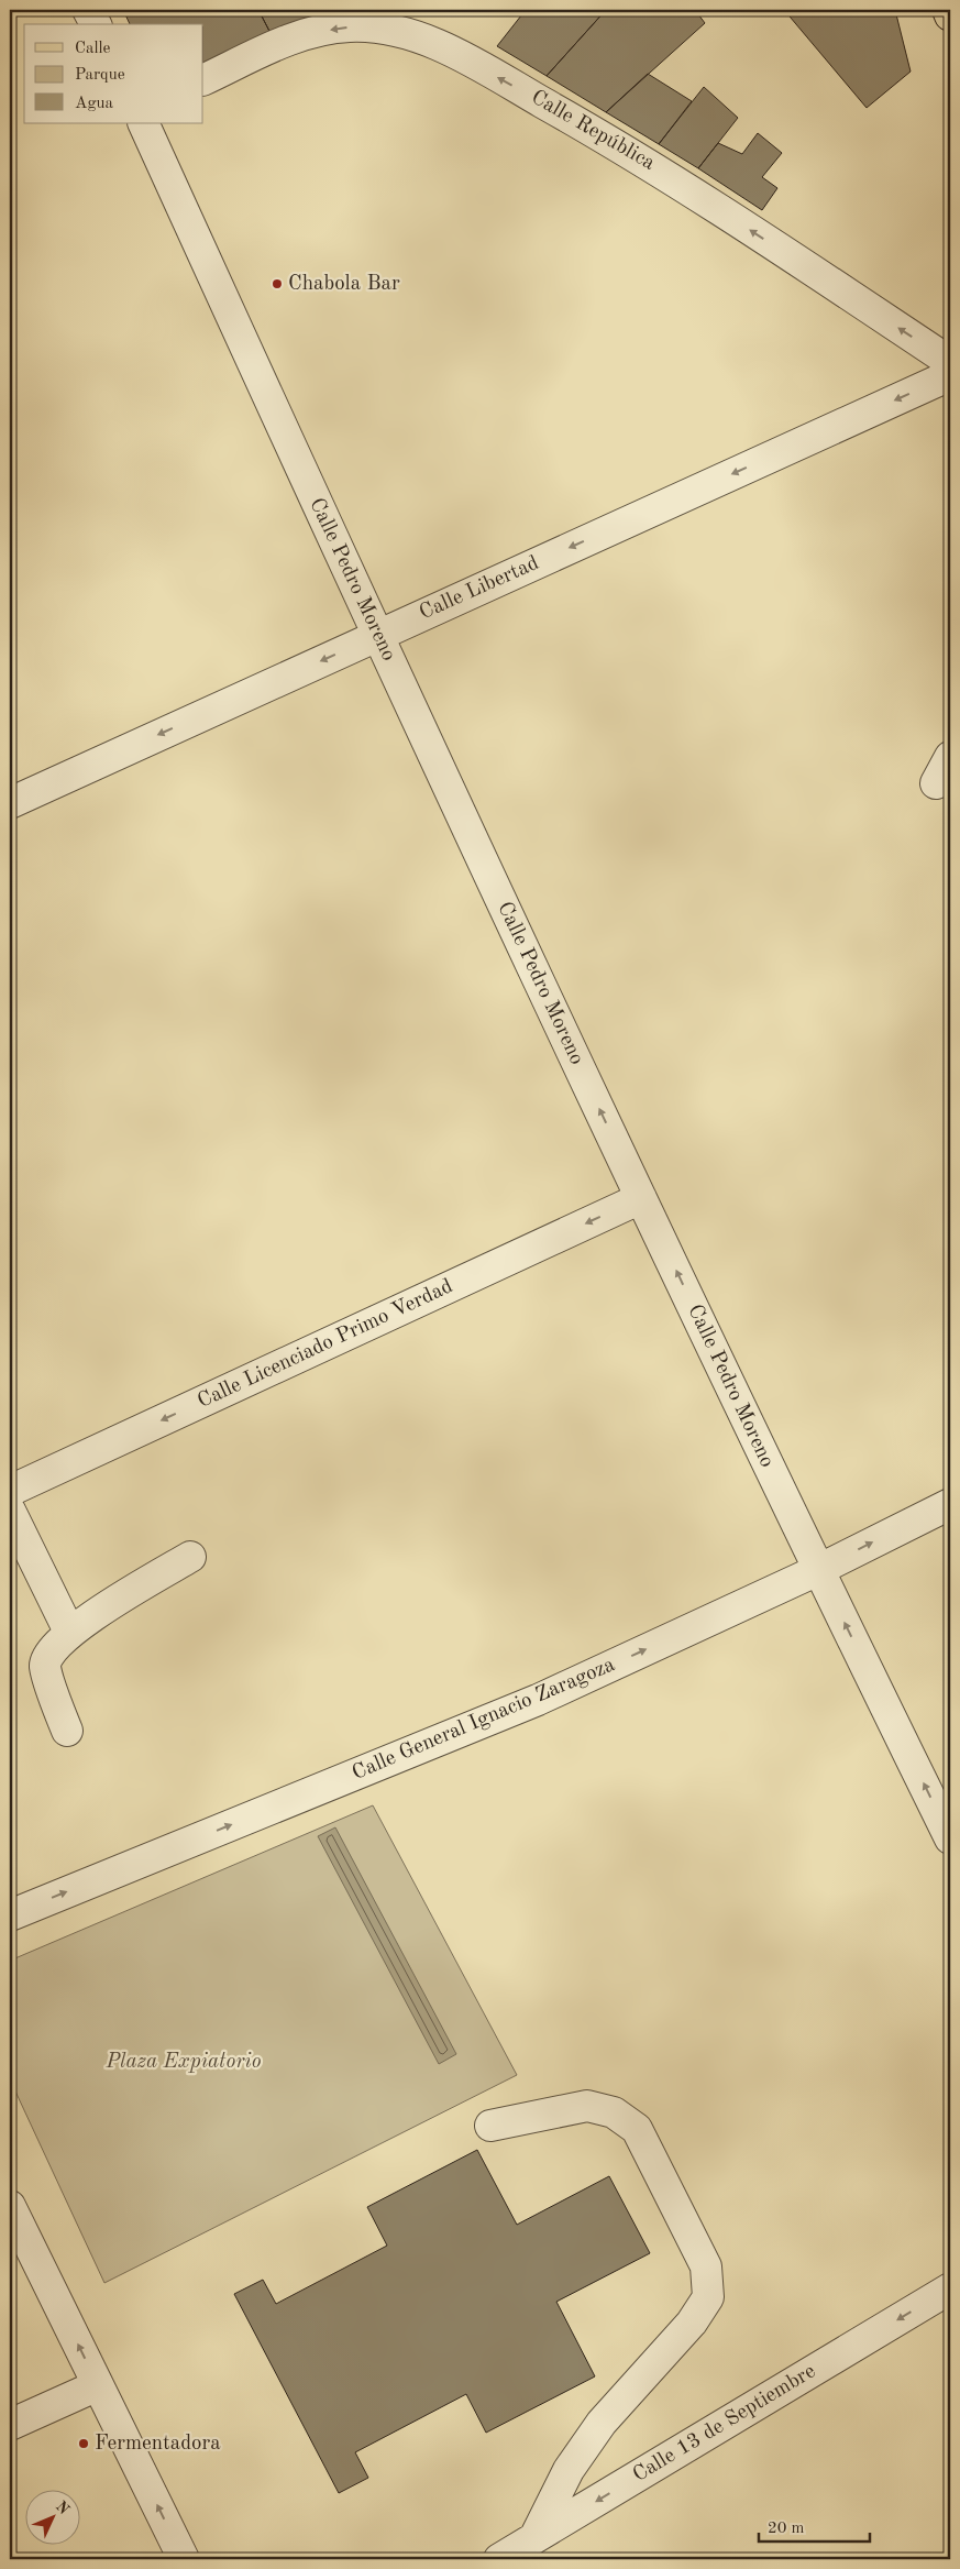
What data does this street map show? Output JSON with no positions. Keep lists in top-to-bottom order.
{
  "streets": {
    "street": [
      "Calle República",
      "Calle Pedro Moreno",
      "Calle Libertad",
      "Calle Licenciado Primo Verdad",
      "Calle General Ignacio Zaragoza",
      "Calle 13 de Septiembre"
    ]
  },
  "crossings": [
    ["Calle Pedro Moreno", "Calle Libertad"],
    ["Calle Pedro Moreno", "Calle Licenciado Primo Verdad"],
    ["Calle Pedro Moreno", "Calle General Ignacio Zaragoza"]
  ],
  "one_way": [
    "Calle República",
    "Calle Pedro Moreno",
    "Calle Libertad",
    "Calle Licenciado Primo Verdad",
    "Calle General Ignacio Zaragoza",
    "Calle 13 de Septiembre"
  ],
  "parks": ["Plaza Expiatorio"],
  "places": ["Chabola Bar", "Fermentadora"],
  "legend": ["Calle", "Parque", "Agua"],
  "scale_bar": "20 m",
  "north": "top right"
}
